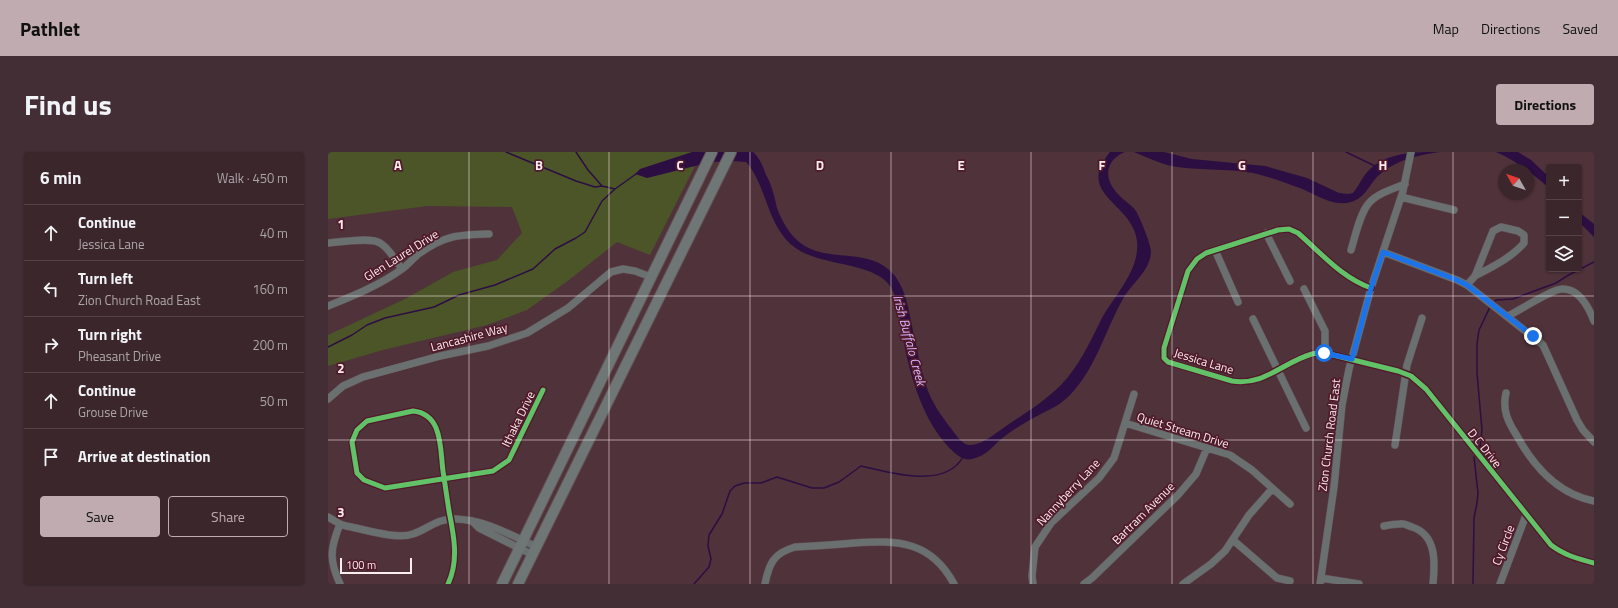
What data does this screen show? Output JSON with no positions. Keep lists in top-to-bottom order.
{
  "streets": {
    "street": [
      "Glen Laurel Drive",
      "Lancashire Way",
      "Jessica Lane",
      "Ithaka Drive",
      "Quiet Stream Drive",
      "Zion Church Road East",
      "D C Drive",
      "Nannyberry Lane",
      "Bartram Avenue",
      "Cy Circle"
    ]
  },
  "crossings": [
    ["Jessica Lane", "Zion Church Road East"],
    ["Jessica Lane", "D C Drive"],
    ["Quiet Stream Drive", "Nannyberry Lane"],
    ["Quiet Stream Drive", "Bartram Avenue"],
    ["Zion Church Road East", "D C Drive"],
    ["D C Drive", "Cy Circle"]
  ],
  "water": ["Irish Buffalo Creek"],
  "scale_bar": "100 m",
  "north": "top left",
  "page": {
    "header": "Pathlet",
    "nav": ["Map", "Directions", "Saved"],
    "title": "Find us",
    "buttons": [
      "Directions",
      ["Save", "Share"]
    ],
    "heading": ["6 min", "Walk · 450 m"],
    "map_buttons": ["+", "−"],
    "list": [
      ["Continue", "Jessica Lane", "40 m"],
      ["Turn left", "Zion Church Road East", "160 m"],
      ["Turn right", "Pheasant Drive", "200 m"],
      ["Continue", "Grouse Drive", "50 m"],
      "Arrive at destination"
    ],
    "scale": "100 m"
  },
  "grid": {
    "columns": [
      "A",
      "B",
      "C",
      "D",
      "E",
      "F",
      "G",
      "H"
    ],
    "rows": ["1", "2", "3"]
  }
}
